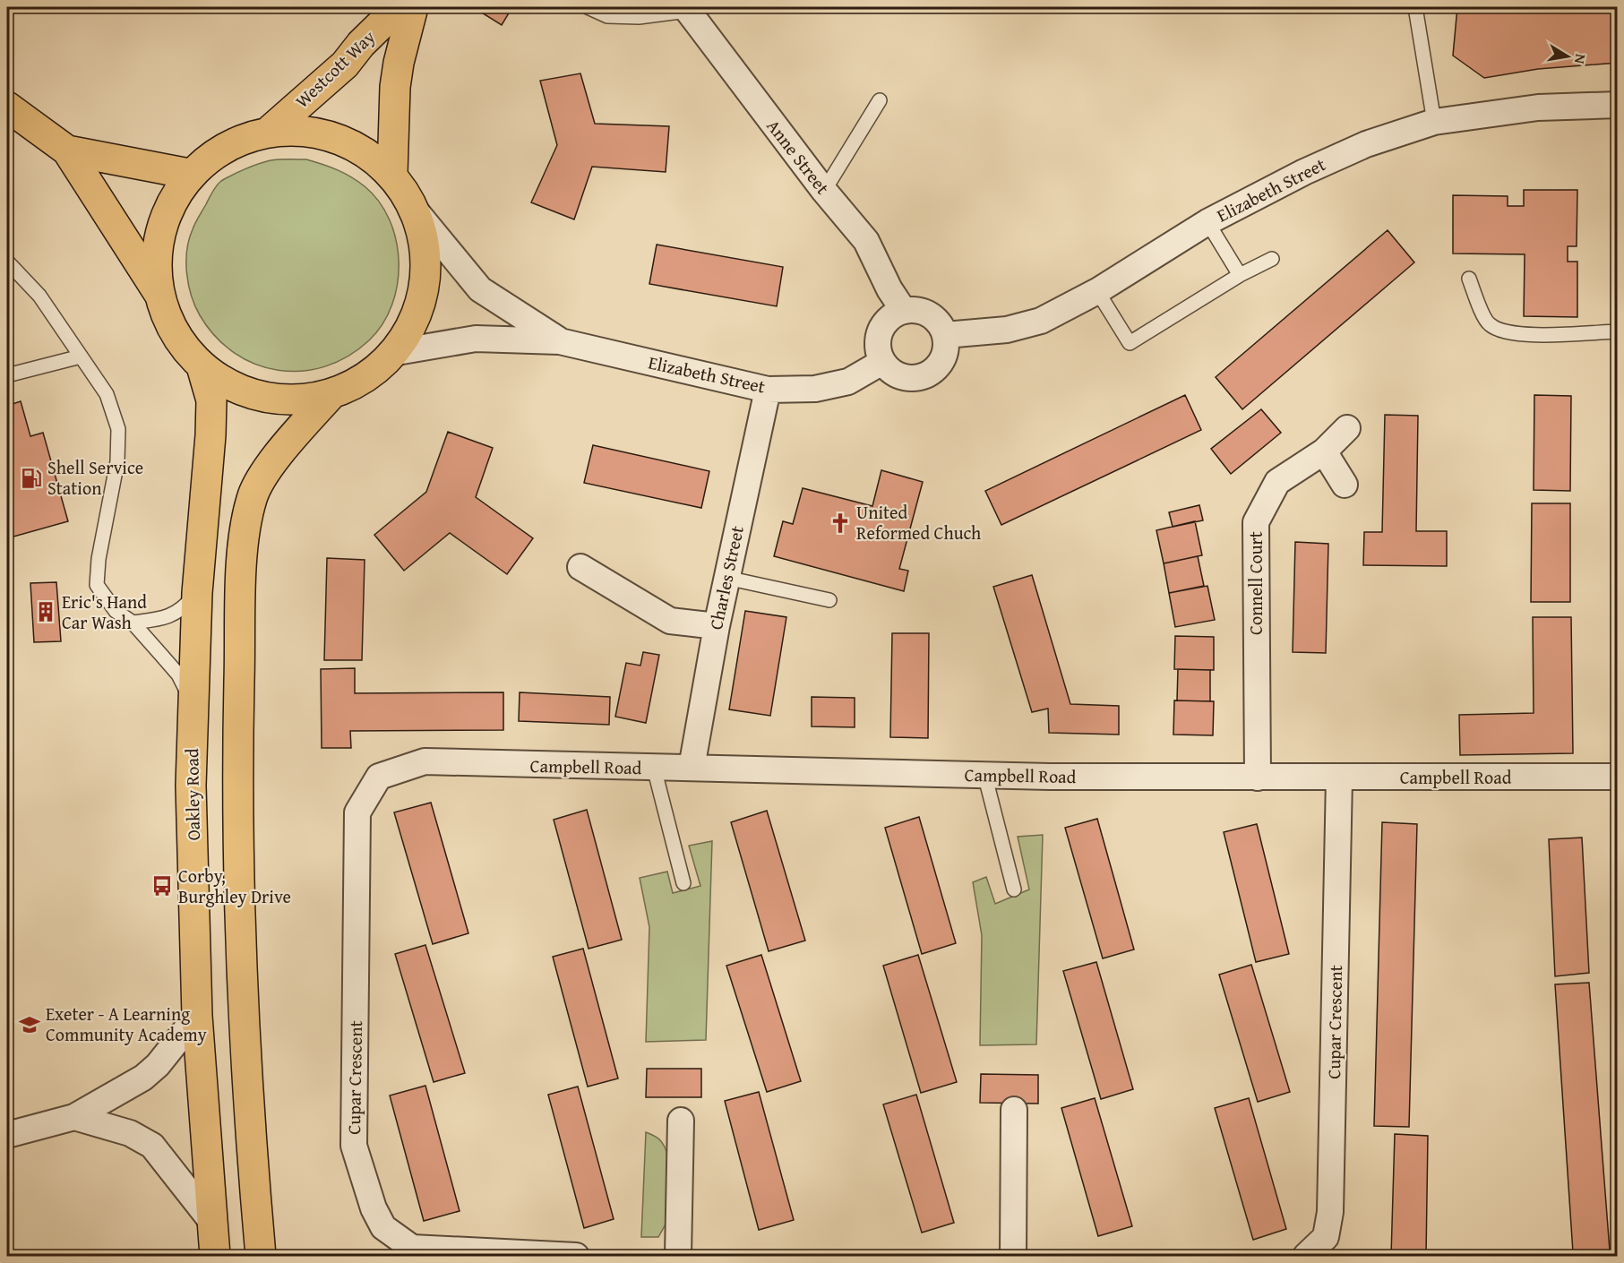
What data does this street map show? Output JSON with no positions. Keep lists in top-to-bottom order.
{
  "streets": {
    "main road": ["Westcott Way", "Oakley Road"],
    "street": [
      "Anne Street",
      "Elizabeth Street",
      "Charles Street",
      "Connell Court",
      "Campbell Road",
      "Cupar Crescent"
    ]
  },
  "crossings": [
    ["Anne Street", "Elizabeth Street"],
    ["Elizabeth Street", "Charles Street"],
    ["Charles Street", "Campbell Road"],
    ["Connell Court", "Campbell Road"],
    ["Campbell Road", "Cupar Crescent"]
  ],
  "places": {
    "fuel station": ["Shell Service Station"],
    "church": ["United Reformed Chuch"],
    "building": ["Eric's Hand Car Wash"],
    "bus stop": ["Corby, Burghley Drive"],
    "school or university": ["Exeter - A Learning Community Academy"]
  },
  "north": "right"
}
